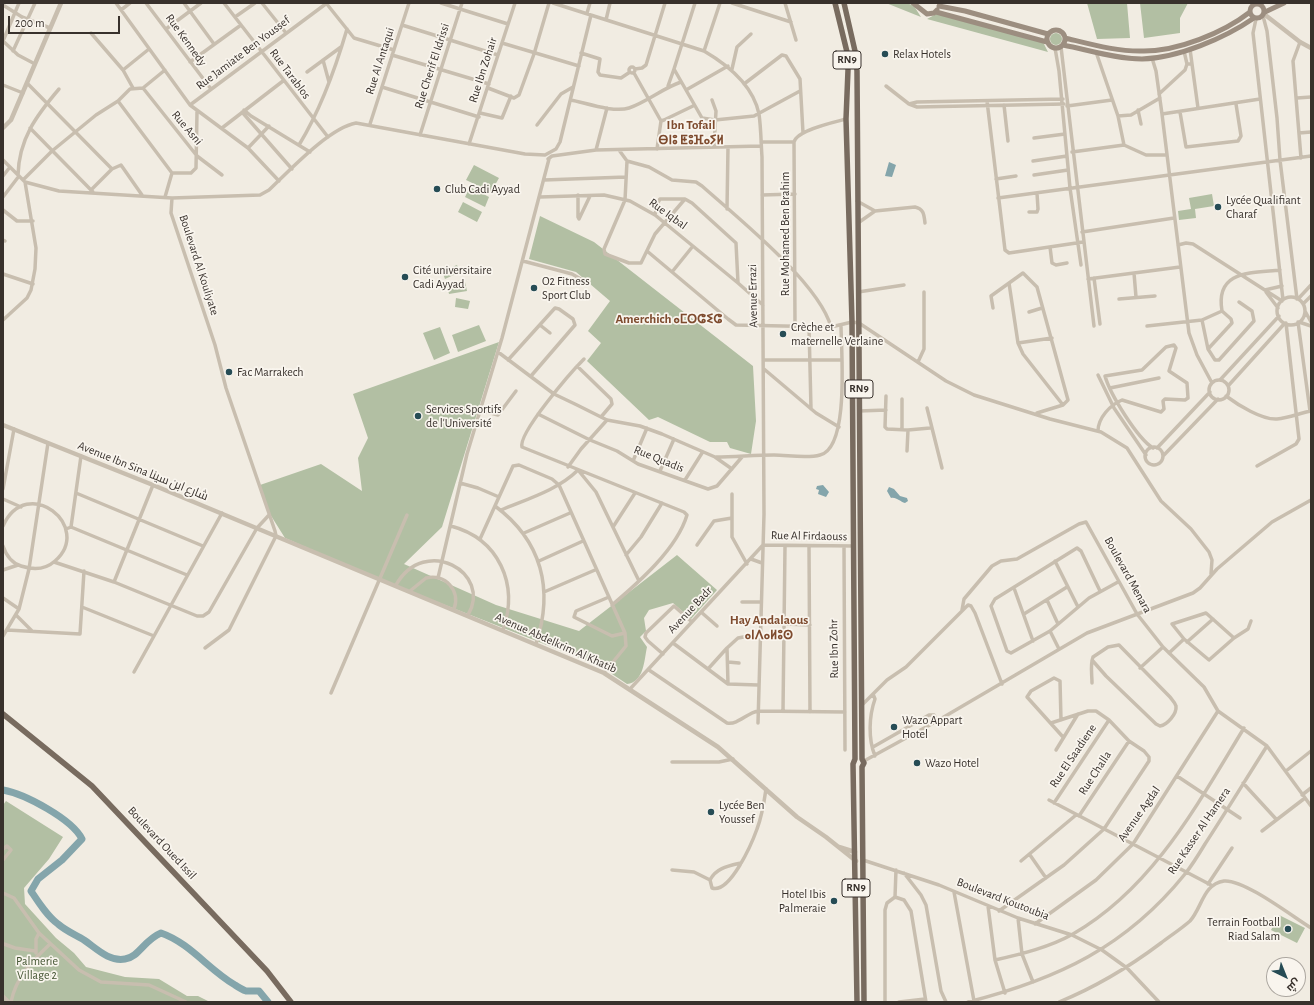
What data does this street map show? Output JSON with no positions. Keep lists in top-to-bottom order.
{
  "streets": {
    "main road": ["RN9", "Boulevard Oued Issil"],
    "street": [
      "Rue Kennedy",
      "Rue Jamiate Ben Youssef",
      "Rue Al Antaqui",
      "Rue Cherif El Idrissi",
      "Rue Ibn Zohair",
      "Rue Tarablos",
      "Rue Asni",
      "Rue Iqbal",
      "Rue Mohamed Ben Brahim",
      "Boulevard Al Kouliyate",
      "Avenue Errazi",
      "Rue Quadis",
      "Avenue Ibn Sina شارع ابن سينا",
      "Rue Al Firdaouss",
      "Boulevard Menara",
      "Avenue Badr",
      "Avenue Abdelkrim Al Khatib",
      "Rue Ibn Zohr",
      "Rue El Saadiene",
      "Rue Challa",
      "Avenue Agdal",
      "Rue Kasser Al Hamera",
      "Boulevard Koutoubia"
    ]
  },
  "crossings": [
    ["Rue Kennedy", "Rue Jamiate Ben Youssef"],
    ["Rue Jamiate Ben Youssef", "Rue Tarablos"],
    ["RN9", "Rue Al Firdaouss"],
    ["RN9", "Avenue Abdelkrim Al Khatib"],
    ["RN9", "Boulevard Koutoubia"],
    ["Rue Al Antaqui", "Boulevard Al Kouliyate"],
    ["Rue Cherif El Idrissi", "Boulevard Al Kouliyate"],
    ["Rue Ibn Zohair", "Boulevard Al Kouliyate"],
    ["Rue Tarablos", "Boulevard Al Kouliyate"],
    ["Rue Iqbal", "Avenue Errazi"],
    ["Boulevard Al Kouliyate", "Avenue Ibn Sina شارع ابن سينا"],
    ["Boulevard Al Kouliyate", "Avenue Abdelkrim Al Khatib"],
    ["Avenue Errazi", "Rue Al Firdaouss"],
    ["Avenue Errazi", "Avenue Badr"],
    ["Avenue Ibn Sina شارع ابن سينا", "Avenue Abdelkrim Al Khatib"],
    ["Rue Al Firdaouss", "Avenue Badr"],
    ["Rue Al Firdaouss", "Rue Ibn Zohr"],
    ["Boulevard Menara", "Avenue Agdal"],
    ["Boulevard Menara", "Rue Kasser Al Hamera"],
    ["Avenue Badr", "Avenue Abdelkrim Al Khatib"],
    ["Avenue Agdal", "Boulevard Koutoubia"],
    ["Rue Kasser Al Hamera", "Boulevard Koutoubia"]
  ],
  "districts": ["Ibn Tofail ⴱⵏⵓ ⵟⵓⴼⴰⵢⵍ", "Amerchich ⴰⵎⵔⵛⵉⵛ", "Hay Andalaous ⴰⵏⴷⴰⵍⵓⵙ"],
  "parks": ["Palmerie Village 2"],
  "places": [
    "Relax Hotels",
    "Club Cadi Ayyad",
    "Lycée Qualifiant Charaf",
    "Cité universitaire Cadi Ayyad",
    "O2 Fitness Sport Club",
    "Crèche et maternelle Verlaine",
    "Fac Marrakech",
    "Services Sportifs de l'Université",
    "Wazo Appart Hotel",
    "Wazo Hotel",
    "Lycée Ben Youssef",
    "Hotel Ibis Palmeraie",
    "Terrain Football Riad Salam"
  ],
  "scale_bar": "200 m",
  "north": "bottom right"
}
